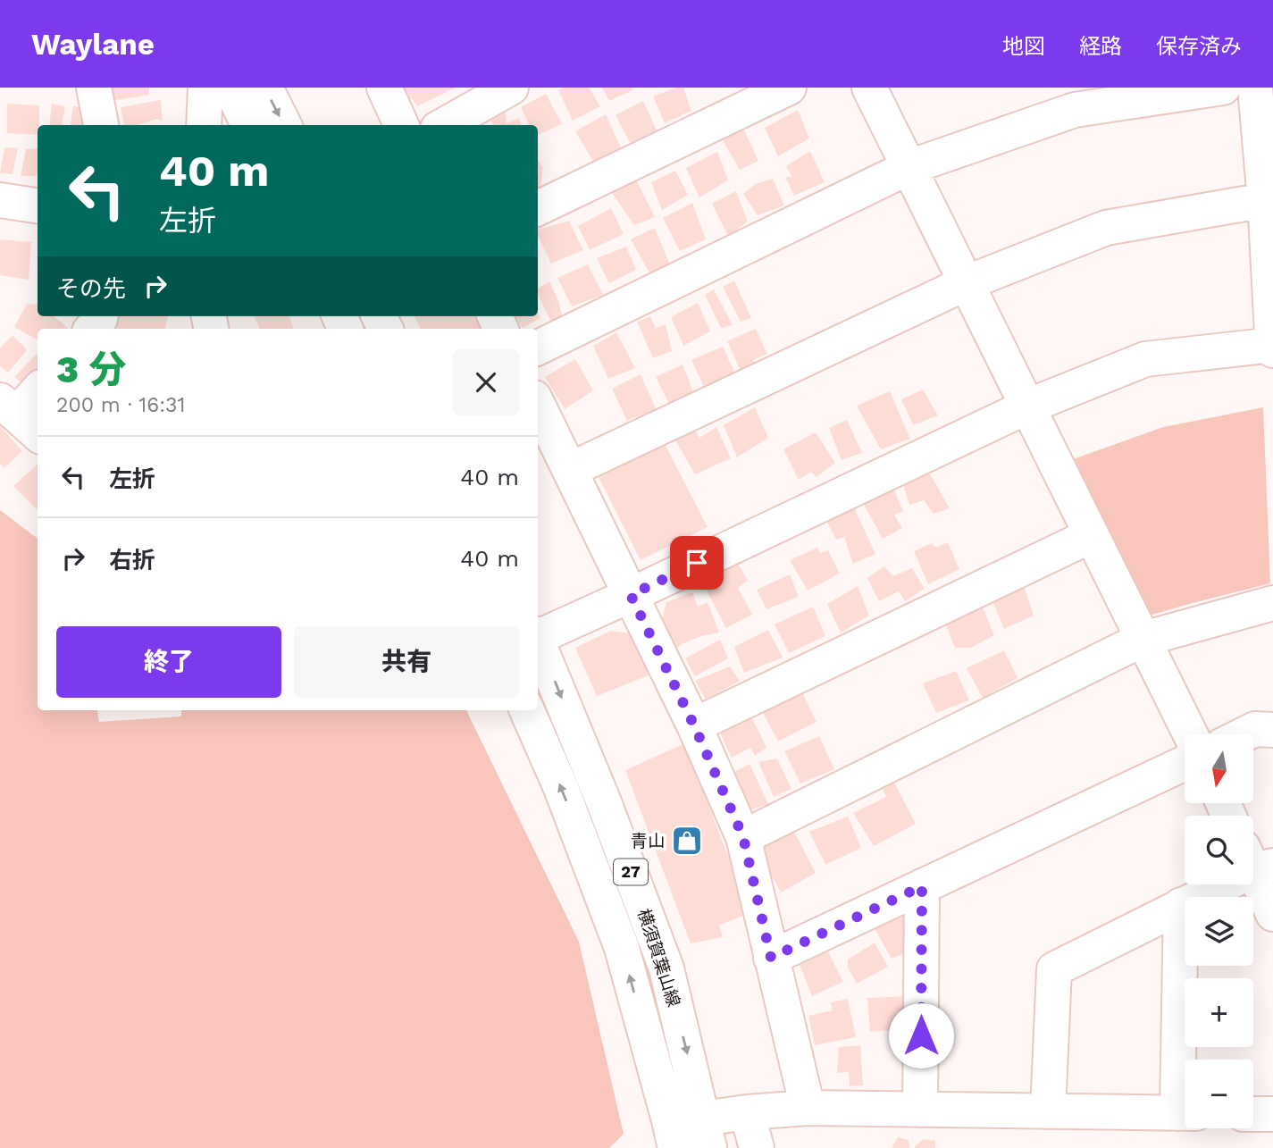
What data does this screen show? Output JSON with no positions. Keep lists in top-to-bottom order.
{
  "streets": {
    "street": ["27", "横須賀葉山線"]
  },
  "places": {
    "shop": ["青山"]
  },
  "north": "bottom",
  "page": {
    "header": "Waylane",
    "nav": ["地図", "経路", "保存済み"],
    "turn": ["40 m", "左折"],
    "then": "その先",
    "heading": ["3 分", "200 m · 16:31"],
    "list": [
      {
        "name": "左折",
        "value": "40 m"
      },
      {
        "name": "右折",
        "value": "40 m"
      }
    ],
    "buttons": ["終了", "共有"],
    "map_buttons": ["+", "−"]
  }
}
